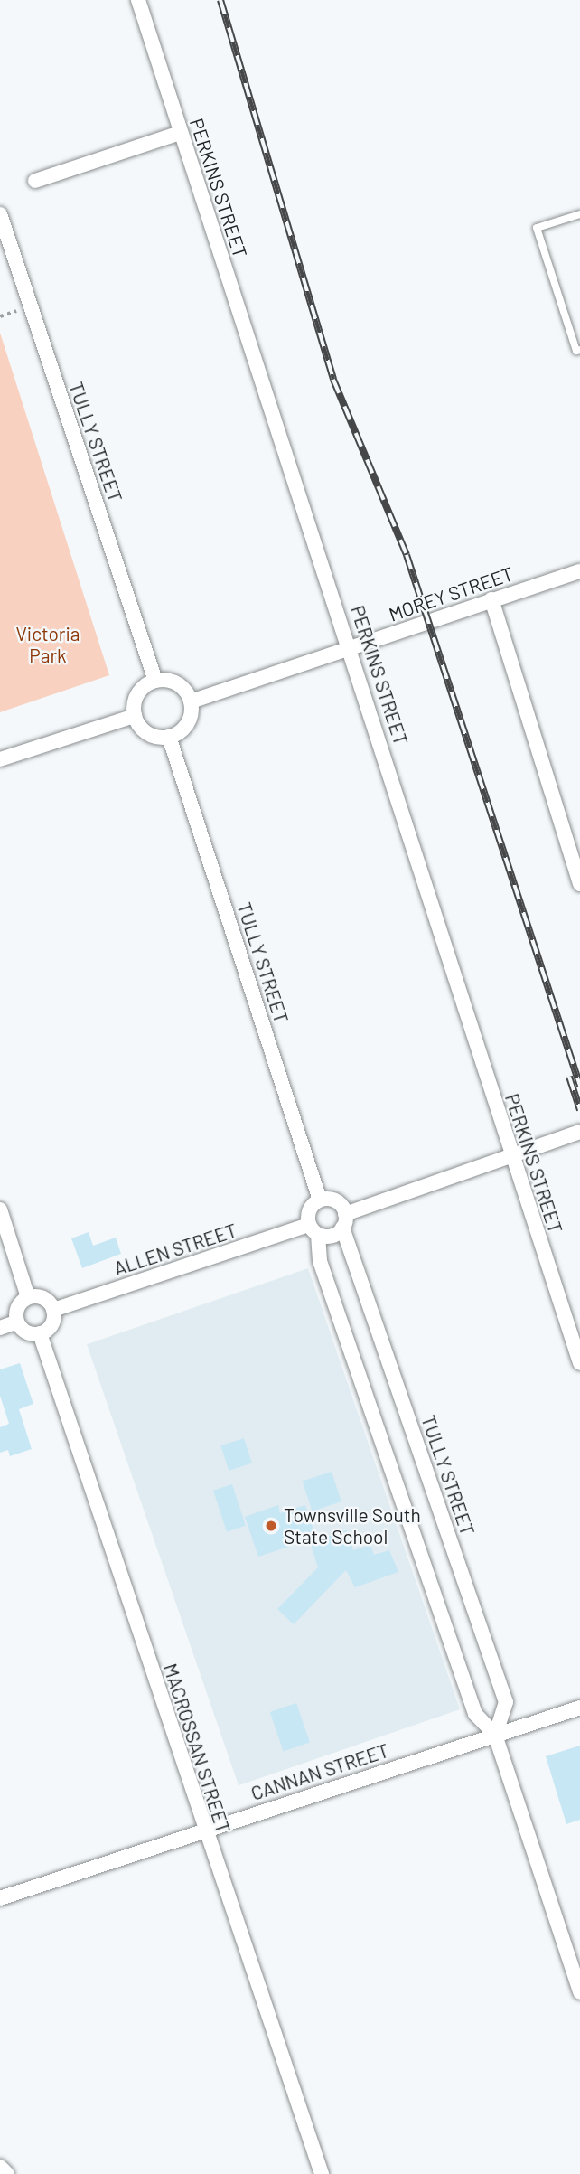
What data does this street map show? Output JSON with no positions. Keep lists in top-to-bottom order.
{
  "streets": {
    "street": [
      "PERKINS STREET",
      "TULLY STREET",
      "MOREY STREET",
      "ALLEN STREET",
      "MACROSSAN STREET",
      "CANNAN STREET"
    ]
  },
  "crossings": [
    ["PERKINS STREET", "MOREY STREET"],
    ["TULLY STREET", "MOREY STREET"],
    ["TULLY STREET", "ALLEN STREET"],
    ["TULLY STREET", "CANNAN STREET"],
    ["ALLEN STREET", "MACROSSAN STREET"],
    ["MACROSSAN STREET", "CANNAN STREET"]
  ],
  "parks": ["Victoria Park"],
  "places": ["Townsville South State School"]
}
